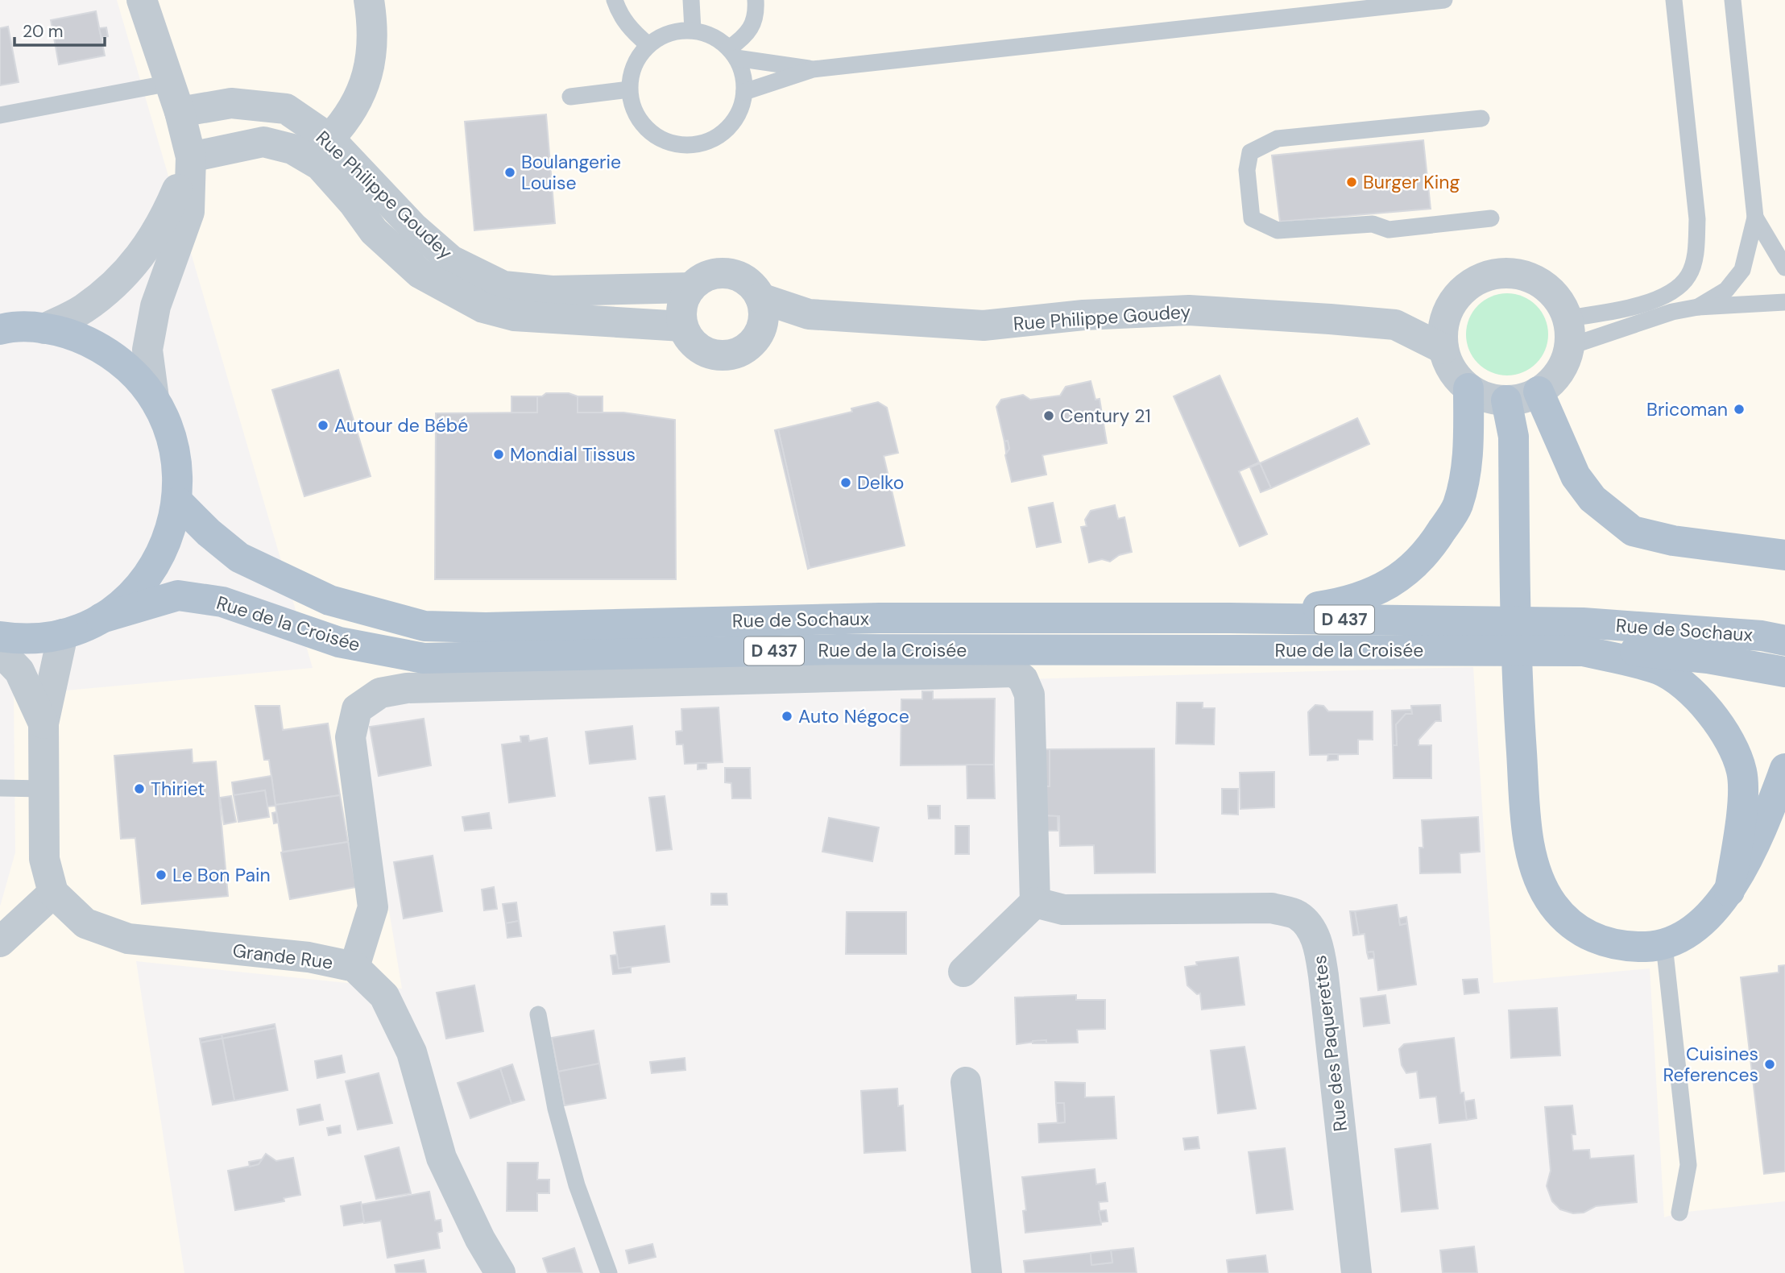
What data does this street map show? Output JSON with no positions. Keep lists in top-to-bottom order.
{
  "streets": {
    "main road": ["Rue de Sochaux", "D 437", "Rue de la Croisée"],
    "street": ["Rue Philippe Goudey", "Grande Rue", "Rue des Paquerettes"]
  },
  "crossings": [
    ["Rue de Sochaux", "D 437"],
    ["Rue de Sochaux", "Rue de la Croisée"],
    ["D 437", "Rue de la Croisée"]
  ],
  "places": [
    "Boulangerie Louise",
    "Burger King",
    "Bricoman",
    "Century 21",
    "Autour de Bébé",
    "Mondial Tissus",
    "Delko",
    "Auto Négoce",
    "Thiriet",
    "Le Bon Pain",
    "Cuisines References"
  ],
  "scale_bar": "20 m"
}
